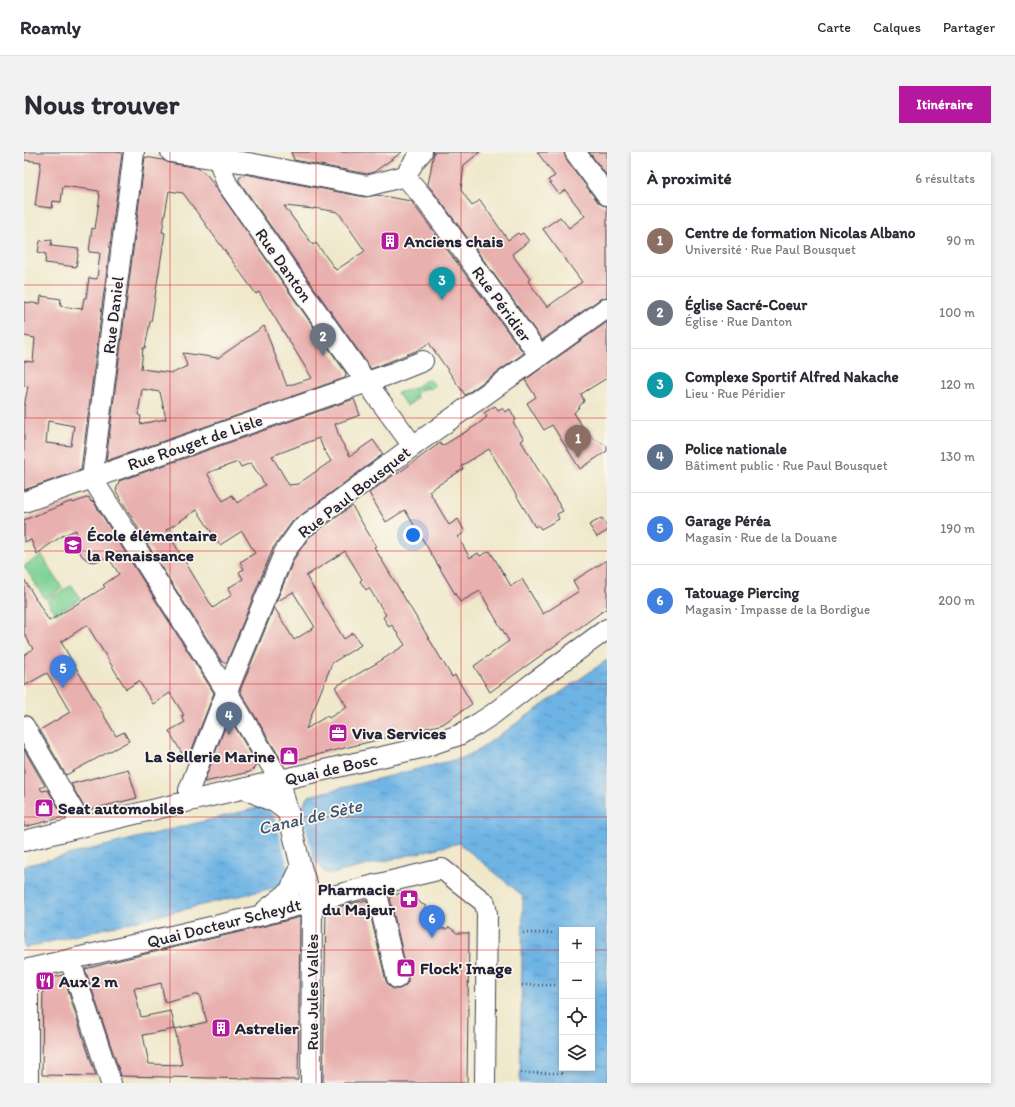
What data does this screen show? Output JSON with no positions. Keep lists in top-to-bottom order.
{
  "streets": {
    "street": [
      "Rue Danton",
      "Rue Péridier",
      "Rue Daniel",
      "Rue Rouget de Lisle",
      "Rue Paul Bousquet",
      "Quai de Bosc",
      "Quai Docteur Scheydt",
      "Rue Jules Vallès"
    ]
  },
  "crossings": [
    ["Rue Danton", "Rue Rouget de Lisle"],
    ["Rue Danton", "Rue Paul Bousquet"],
    ["Rue Péridier", "Rue Paul Bousquet"],
    ["Rue Daniel", "Rue Rouget de Lisle"],
    ["Rue Daniel", "Rue Jules Vallès"],
    ["Rue Rouget de Lisle", "Rue Jules Vallès"],
    ["Rue Paul Bousquet", "Quai de Bosc"],
    ["Rue Paul Bousquet", "Rue Jules Vallès"],
    ["Quai de Bosc", "Rue Jules Vallès"],
    ["Quai Docteur Scheydt", "Rue Jules Vallès"]
  ],
  "water": ["Canal de Sète"],
  "places": {
    "building": ["Anciens chais", "Astrelier"],
    "school or university": ["École élémentaire la Renaissance"],
    "office": ["Viva Services"],
    "shop": ["La Sellerie Marine", "Seat automobiles", "Flock' Image"],
    "pharmacy": ["Pharmacie du Majeur"],
    "restaurant": ["Aux 2 m"]
  },
  "page": {
    "header": "Roamly",
    "nav": ["Carte", "Calques", "Partager"],
    "buttons": "Itinéraire",
    "title": "Nous trouver",
    "heading": ["À proximité", "6 résultats"],
    "list": [
      {
        "mark": "1",
        "name": "Centre de formation Nicolas Albano",
        "note": "Université · Rue Paul Bousquet",
        "value": "90 m"
      },
      {
        "mark": "2",
        "name": "Église Sacré-Coeur",
        "note": "Église · Rue Danton",
        "value": "100 m"
      },
      {
        "mark": "3",
        "name": "Complexe Sportif Alfred Nakache",
        "note": "Lieu · Rue Péridier",
        "value": "120 m"
      },
      {
        "mark": "4",
        "name": "Police nationale",
        "note": "Bâtiment public · Rue Paul Bousquet",
        "value": "130 m"
      },
      {
        "mark": "5",
        "name": "Garage Péréa",
        "note": "Magasin · Rue de la Douane",
        "value": "190 m"
      },
      {
        "mark": "6",
        "name": "Tatouage Piercing",
        "note": "Magasin · Impasse de la Bordigue",
        "value": "200 m"
      }
    ],
    "pins": [
      "3",
      "2",
      "1",
      "5",
      "4",
      "6"
    ],
    "map_buttons": ["+", "−"]
  }
}
